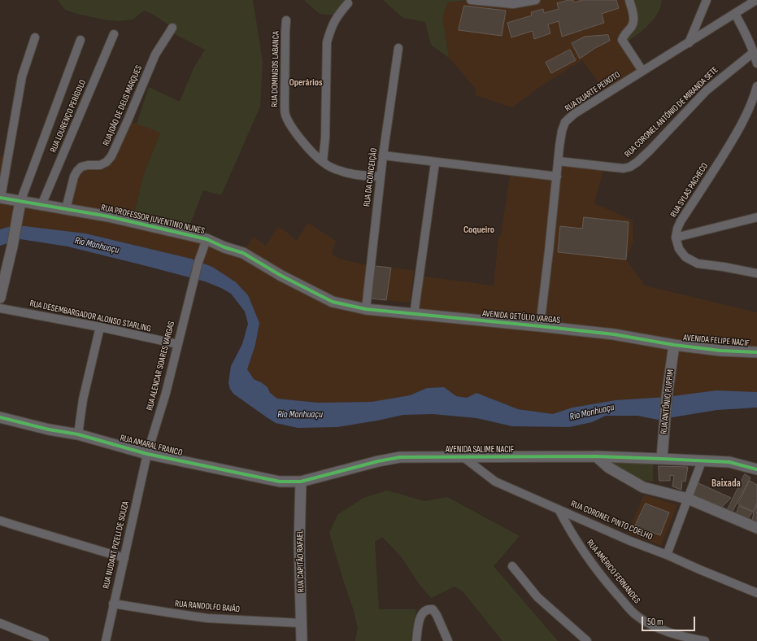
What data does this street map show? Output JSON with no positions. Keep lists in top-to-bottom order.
{
  "streets": {
    "street": [
      "RUA DOMINGOS LABANCA",
      "RUA DUARTE PEIXOTO",
      "RUA JOÃO DE DEUS MARQUES",
      "RUA CORONEL ANTÔNIO DE MIRANDA SETE",
      "RUA LOURENÇO PERÍGOLO",
      "RUA DA CONCEIÇÃO",
      "RUA SYLAS PACHECO",
      "RUA PROFESSOR JUVENTINO NUNES",
      "RUA DESEMBARGADOR ALONSO STARLING",
      "AVENIDA GETÚLIO VARGAS",
      "AVENIDA FELIPE NACIF",
      "RUA ALENCAR SOARES VARGAS",
      "RUA ANTÔNIO PUPPIM",
      "RUA AMARAL FRANCO",
      "AVENIDA SALIME NACIF",
      "RUA CORONEL PINTO COELHO",
      "RUA NUDANT PIZELI DE SOUZA",
      "RUA CAPITÃO RAFAEL",
      "RUA AMÉRICO FERNANDES",
      "RUA RANDOLFO BAIÃO"
    ]
  },
  "crossings": [
    ["RUA DOMINGOS LABANCA", "RUA DA CONCEIÇÃO"],
    ["RUA DUARTE PEIXOTO", "RUA CORONEL ANTÔNIO DE MIRANDA SETE"],
    ["RUA DUARTE PEIXOTO", "AVENIDA GETÚLIO VARGAS"],
    ["RUA JOÃO DE DEUS MARQUES", "RUA PROFESSOR JUVENTINO NUNES"],
    ["RUA LOURENÇO PERÍGOLO", "RUA PROFESSOR JUVENTINO NUNES"],
    ["RUA DA CONCEIÇÃO", "RUA PROFESSOR JUVENTINO NUNES"],
    ["RUA DA CONCEIÇÃO", "AVENIDA GETÚLIO VARGAS"],
    ["RUA PROFESSOR JUVENTINO NUNES", "AVENIDA GETÚLIO VARGAS"],
    ["RUA PROFESSOR JUVENTINO NUNES", "RUA ALENCAR SOARES VARGAS"],
    ["RUA DESEMBARGADOR ALONSO STARLING", "RUA ALENCAR SOARES VARGAS"],
    ["AVENIDA GETÚLIO VARGAS", "AVENIDA FELIPE NACIF"],
    ["AVENIDA GETÚLIO VARGAS", "RUA ANTÔNIO PUPPIM"],
    ["AVENIDA FELIPE NACIF", "RUA ANTÔNIO PUPPIM"],
    ["RUA ALENCAR SOARES VARGAS", "RUA AMARAL FRANCO"],
    ["RUA ALENCAR SOARES VARGAS", "RUA NUDANT PIZELI DE SOUZA"],
    ["RUA ANTÔNIO PUPPIM", "AVENIDA SALIME NACIF"],
    ["RUA AMARAL FRANCO", "AVENIDA SALIME NACIF"],
    ["RUA AMARAL FRANCO", "RUA NUDANT PIZELI DE SOUZA"],
    ["RUA AMARAL FRANCO", "RUA CAPITÃO RAFAEL"],
    ["AVENIDA SALIME NACIF", "RUA CORONEL PINTO COELHO"],
    ["AVENIDA SALIME NACIF", "RUA CAPITÃO RAFAEL"],
    ["RUA CORONEL PINTO COELHO", "RUA AMÉRICO FERNANDES"],
    ["RUA NUDANT PIZELI DE SOUZA", "RUA RANDOLFO BAIÃO"],
    ["RUA CAPITÃO RAFAEL", "RUA RANDOLFO BAIÃO"]
  ],
  "districts": ["Operários", "Coqueiro", "Baixada"],
  "water": ["Rio Manhuaçu"],
  "scale_bar": "50 m"
}
